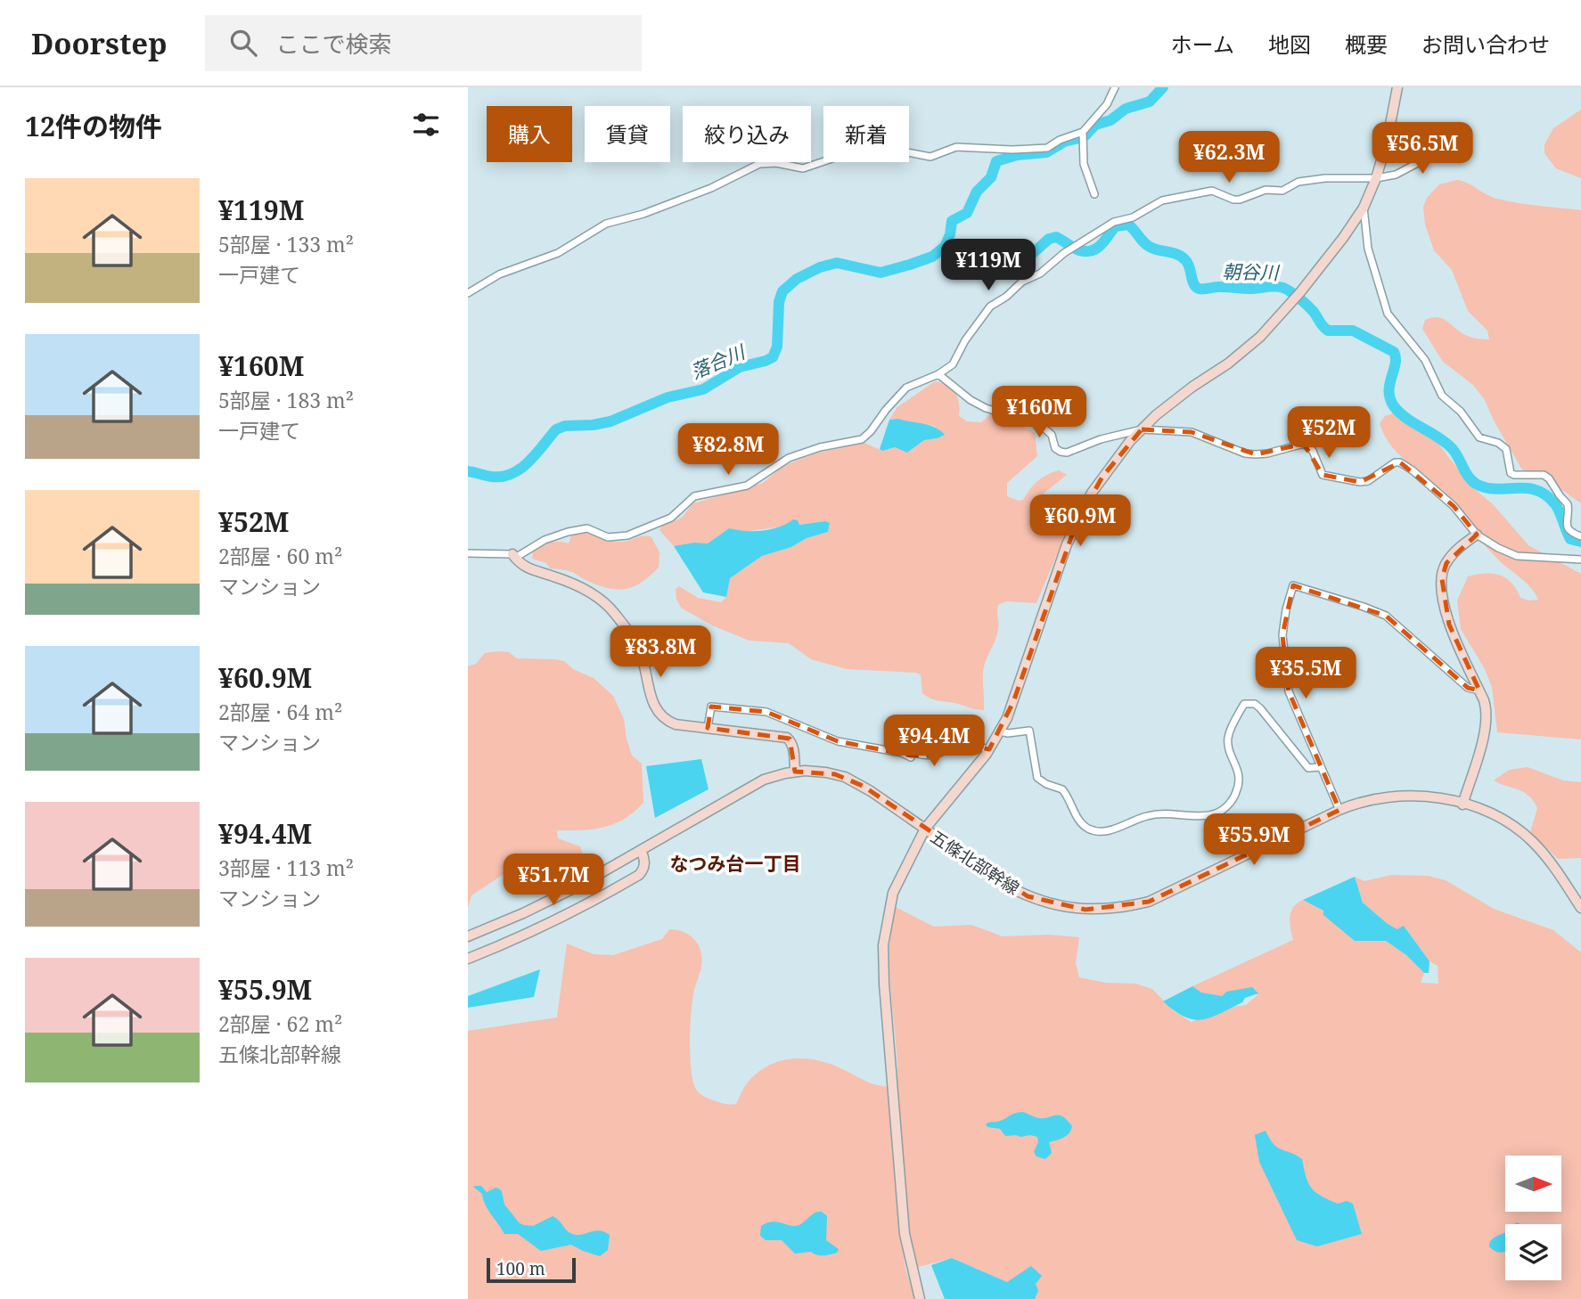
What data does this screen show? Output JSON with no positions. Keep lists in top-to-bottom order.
{
  "streets": {
    "street": ["五條北部幹線"]
  },
  "districts": ["なつみ台一丁目"],
  "water": ["朝谷川", "落合川"],
  "scale_bar": "100 m",
  "north": "right",
  "page": {
    "header": "Doorstep",
    "search": "ここで検索",
    "nav": [
      "ホーム",
      "地図",
      "概要",
      "お問い合わせ"
    ],
    "heading": "12件の物件",
    "chip": [
      "購入",
      "賃貸",
      "絞り込み",
      "新着"
    ],
    "price": [
      "¥56.5M",
      "¥62.3M",
      "¥119M",
      "¥160M",
      "¥52M",
      "¥82.8M",
      "¥60.9M",
      "¥83.8M",
      "¥35.5M",
      "¥94.4M",
      "¥55.9M",
      "¥51.7M"
    ],
    "list": [
      {
        "name": "¥119M",
        "note": "5部屋 · 133 m² · 一戸建て"
      },
      {
        "name": "¥160M",
        "note": "5部屋 · 183 m² · 一戸建て"
      },
      {
        "name": "¥52M",
        "note": "2部屋 · 60 m² · マンション"
      },
      {
        "name": "¥60.9M",
        "note": "2部屋 · 64 m² · マンション"
      },
      {
        "name": "¥94.4M",
        "note": "3部屋 · 113 m² · マンション"
      },
      {
        "name": "¥55.9M",
        "note": "2部屋 · 62 m² · 五條北部幹線"
      }
    ],
    "scale": "100 m"
  }
}
